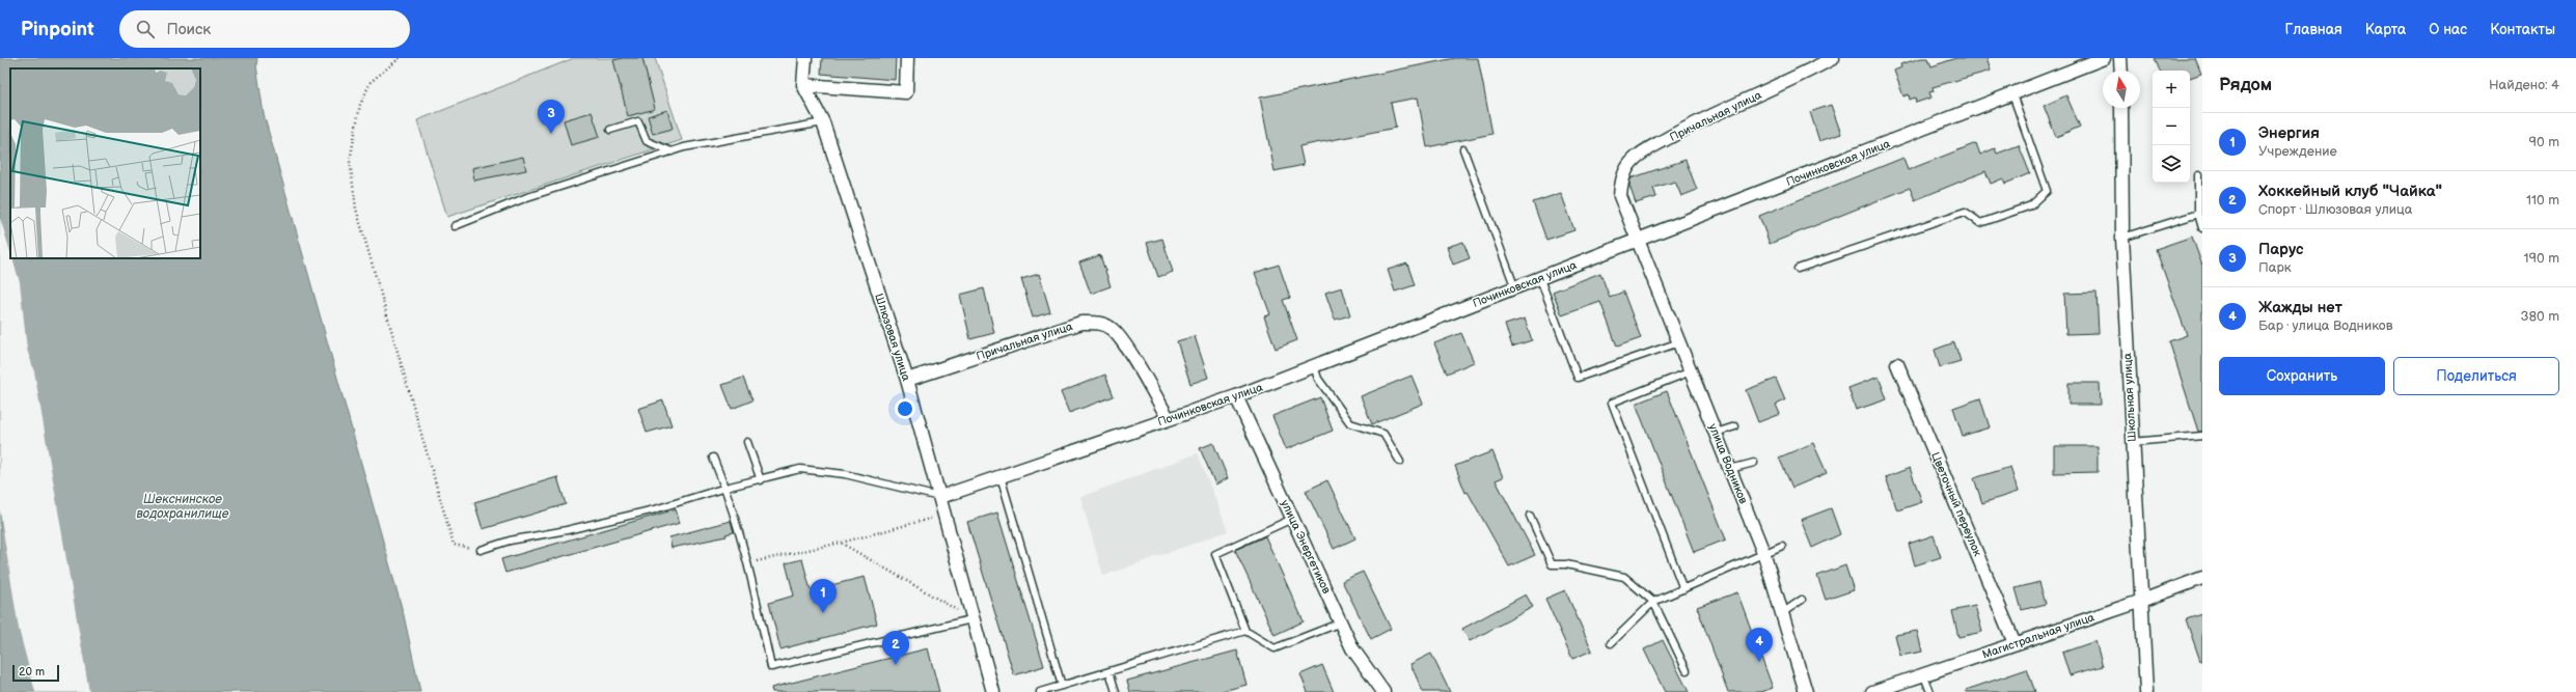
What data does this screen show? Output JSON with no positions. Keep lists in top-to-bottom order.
{
  "streets": {
    "street": [
      "Причальная улица",
      "Починковская улица",
      "Шлюзовая улица",
      "Школьная улица",
      "улица Водников",
      "Цветочный переулок",
      "улица Энергетиков",
      "Магистральная улица"
    ]
  },
  "crossings": [
    ["Причальная улица", "Починковская улица"],
    ["Причальная улица", "Шлюзовая улица"],
    ["Причальная улица", "улица Водников"],
    ["Починковская улица", "Шлюзовая улица"],
    ["Починковская улица", "улица Водников"],
    ["Починковская улица", "улица Энергетиков"],
    ["Школьная улица", "Магистральная улица"],
    ["Цветочный переулок", "Магистральная улица"]
  ],
  "water": ["Шекснинское водохранилище"],
  "scale_bar": "20 m",
  "north": "top",
  "page": {
    "header": "Pinpoint",
    "search": "Поиск",
    "nav": [
      "Главная",
      "Карта",
      "О нас",
      "Контакты"
    ],
    "heading": ["Рядом", "Найдено: 4"],
    "map_buttons": ["+", "−"],
    "pins": [
      "3",
      "1",
      "4",
      "2"
    ],
    "list": [
      {
        "mark": "1",
        "name": "Энергия",
        "note": "Учреждение",
        "value": "90 m"
      },
      {
        "mark": "2",
        "name": "Хоккейный клуб \"Чайка\"",
        "note": "Спорт · Шлюзовая улица",
        "value": "110 m"
      },
      {
        "mark": "3",
        "name": "Парус",
        "note": "Парк",
        "value": "190 m"
      },
      {
        "mark": "4",
        "name": "Жажды нет",
        "note": "Бар · улица Водников",
        "value": "380 m"
      }
    ],
    "buttons": ["Сохранить", "Поделиться"],
    "scale": "20 m"
  }
}
